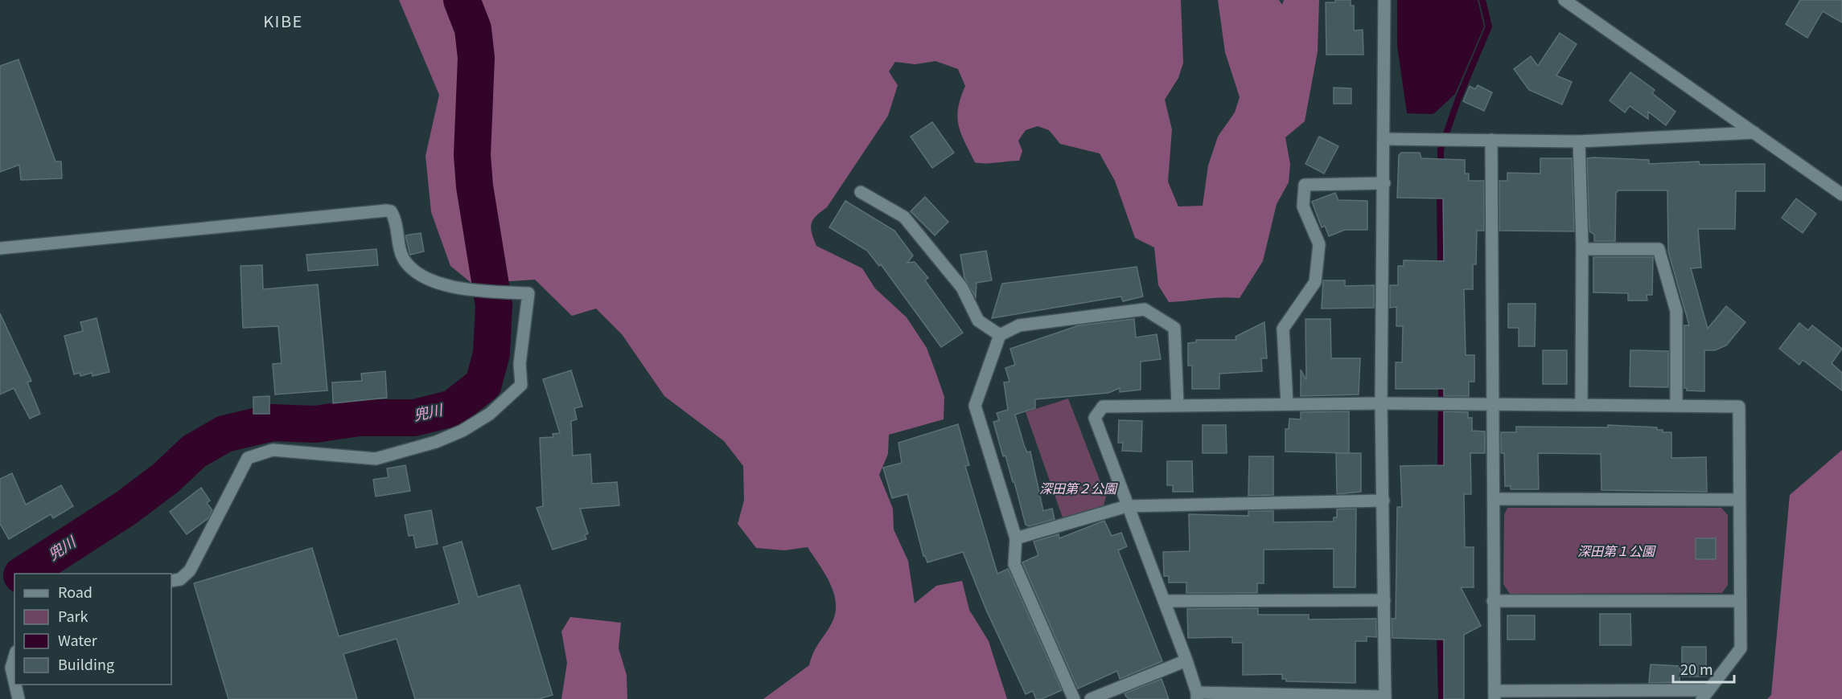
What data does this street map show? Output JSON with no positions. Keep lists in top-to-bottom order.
{
  "districts": ["KIBE"],
  "water": ["兜川"],
  "parks": ["深田第２公園", "深田第１公園"],
  "legend": [
    "Road",
    "Park",
    "Water",
    "Building"
  ],
  "scale_bar": "20 m"
}
